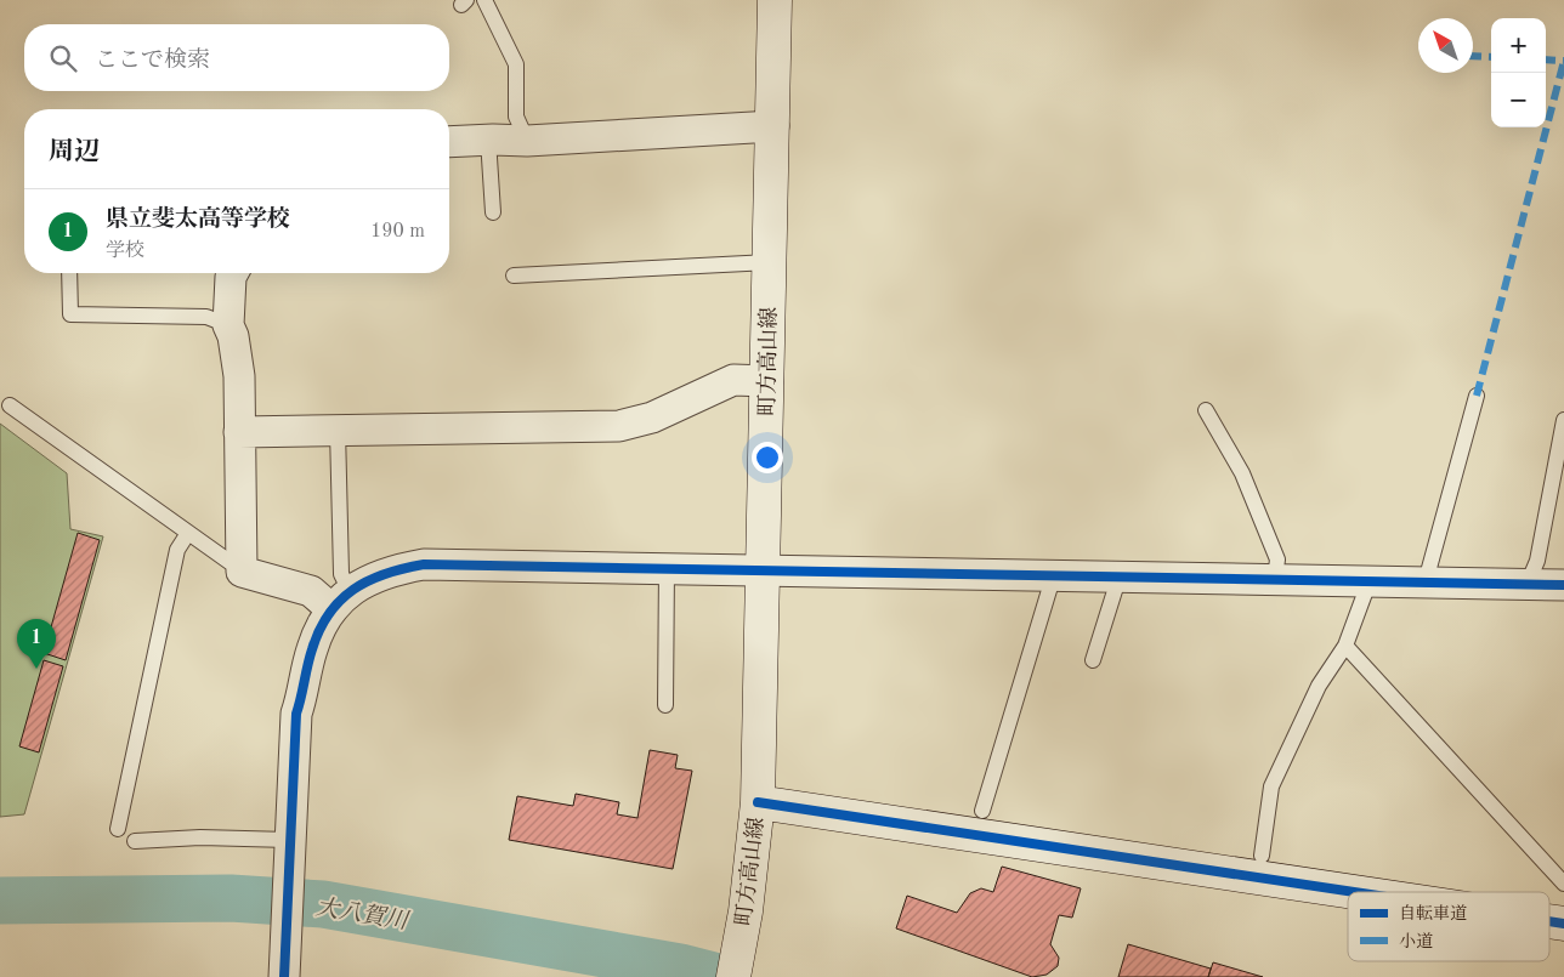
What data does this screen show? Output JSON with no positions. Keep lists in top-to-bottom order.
{
  "streets": {
    "main road": ["町方高山線"]
  },
  "water": ["大八賀川"],
  "legend": ["自転車道", "小道"],
  "north": "top left",
  "page": {
    "map_buttons": ["+", "−"],
    "search": "ここで検索",
    "heading": "周辺",
    "list": [
      {
        "mark": "1",
        "name": "県立斐太高等学校",
        "note": "学校",
        "value": "190 m"
      }
    ],
    "pins": "1"
  }
}
